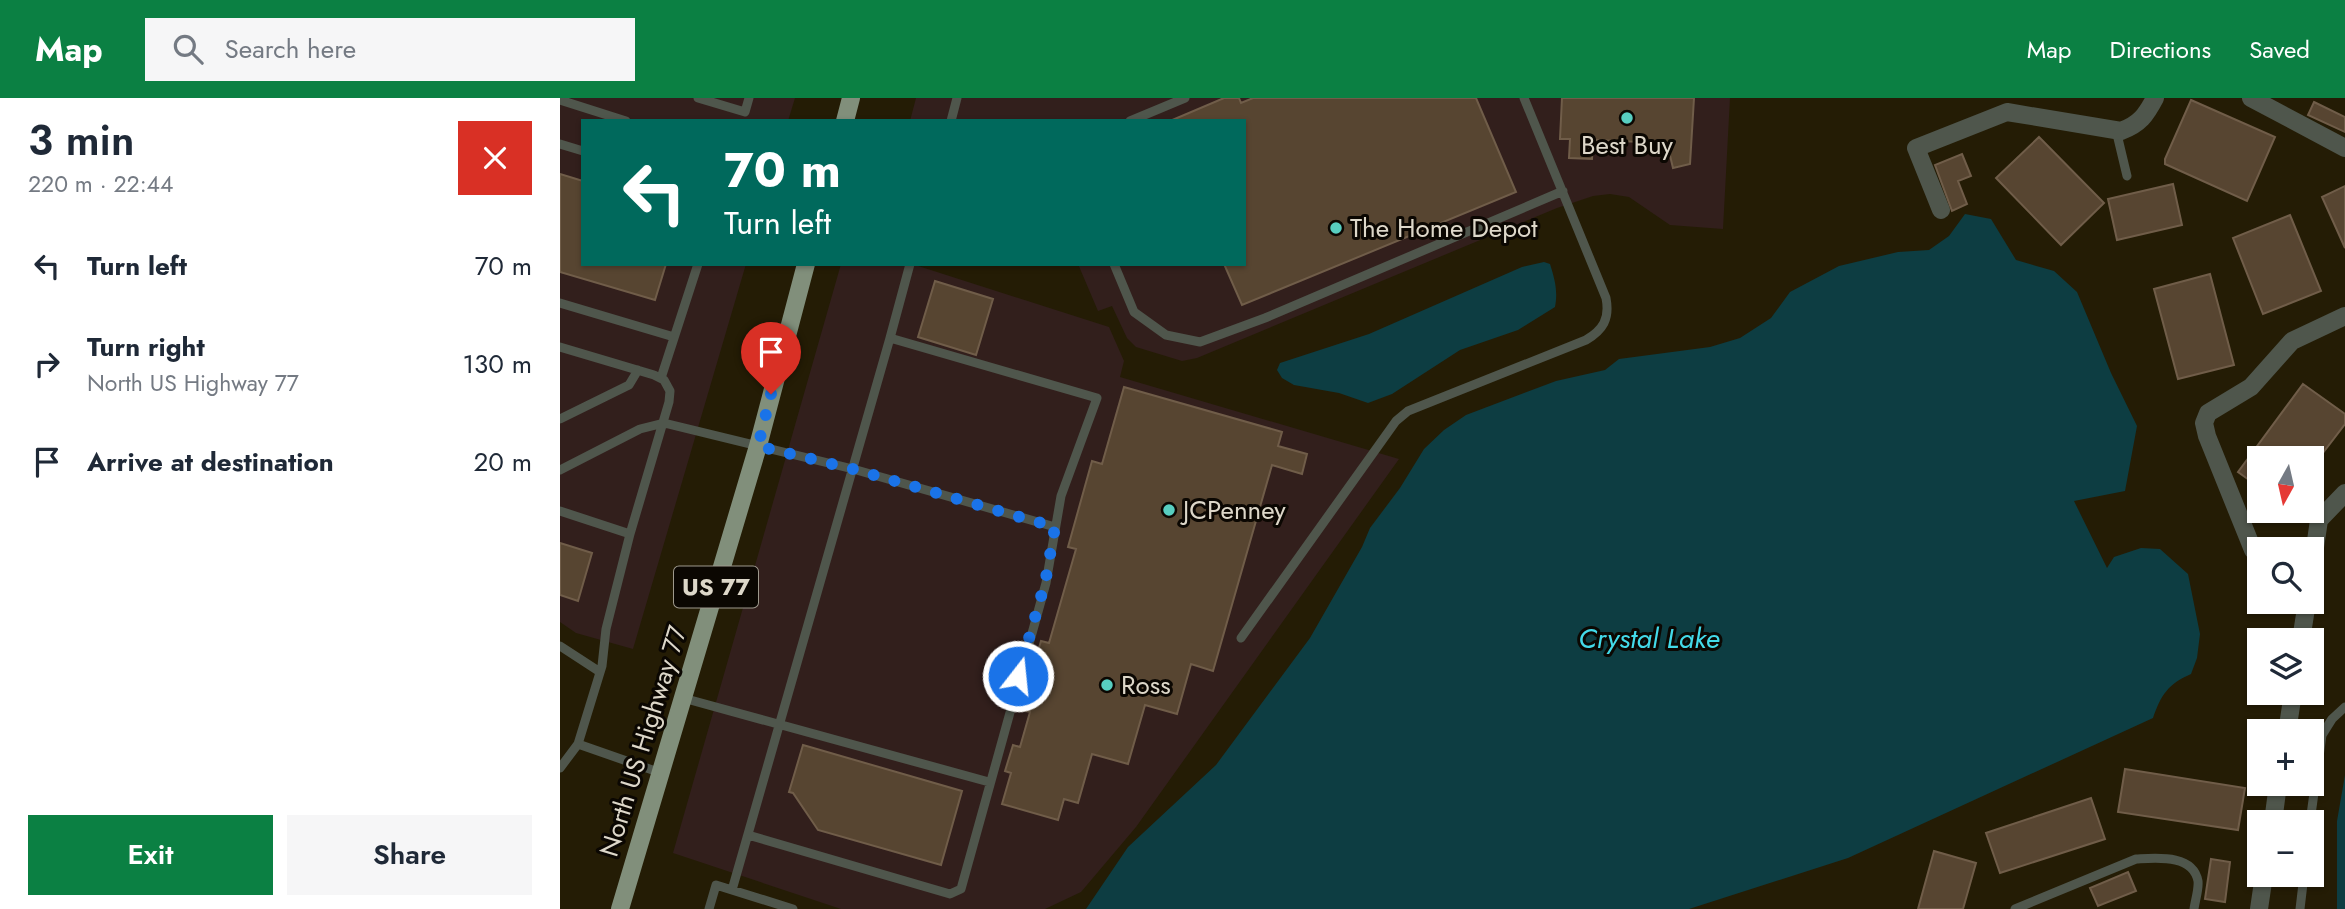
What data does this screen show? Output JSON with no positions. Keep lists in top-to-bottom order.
{
  "streets": {
    "main road": ["US 77", "North US Highway 77"]
  },
  "water": ["Crystal Lake"],
  "places": [
    "Best Buy",
    "The Home Depot",
    "JCPenney",
    "Ross"
  ],
  "north": "bottom",
  "page": {
    "header": "Map",
    "search": "Search here",
    "nav": ["Map", "Directions", "Saved"],
    "heading": ["3 min", "220 m · 22:44"],
    "turn": ["70 m", "Turn left"],
    "list": [
      {
        "name": "Turn left",
        "value": "70 m"
      },
      {
        "name": "Turn right",
        "note": "North US Highway 77",
        "value": "130 m"
      },
      {
        "name": "Arrive at destination",
        "value": "20 m"
      }
    ],
    "map_buttons": ["+", "−"],
    "buttons": ["Exit", "Share"]
  }
}
